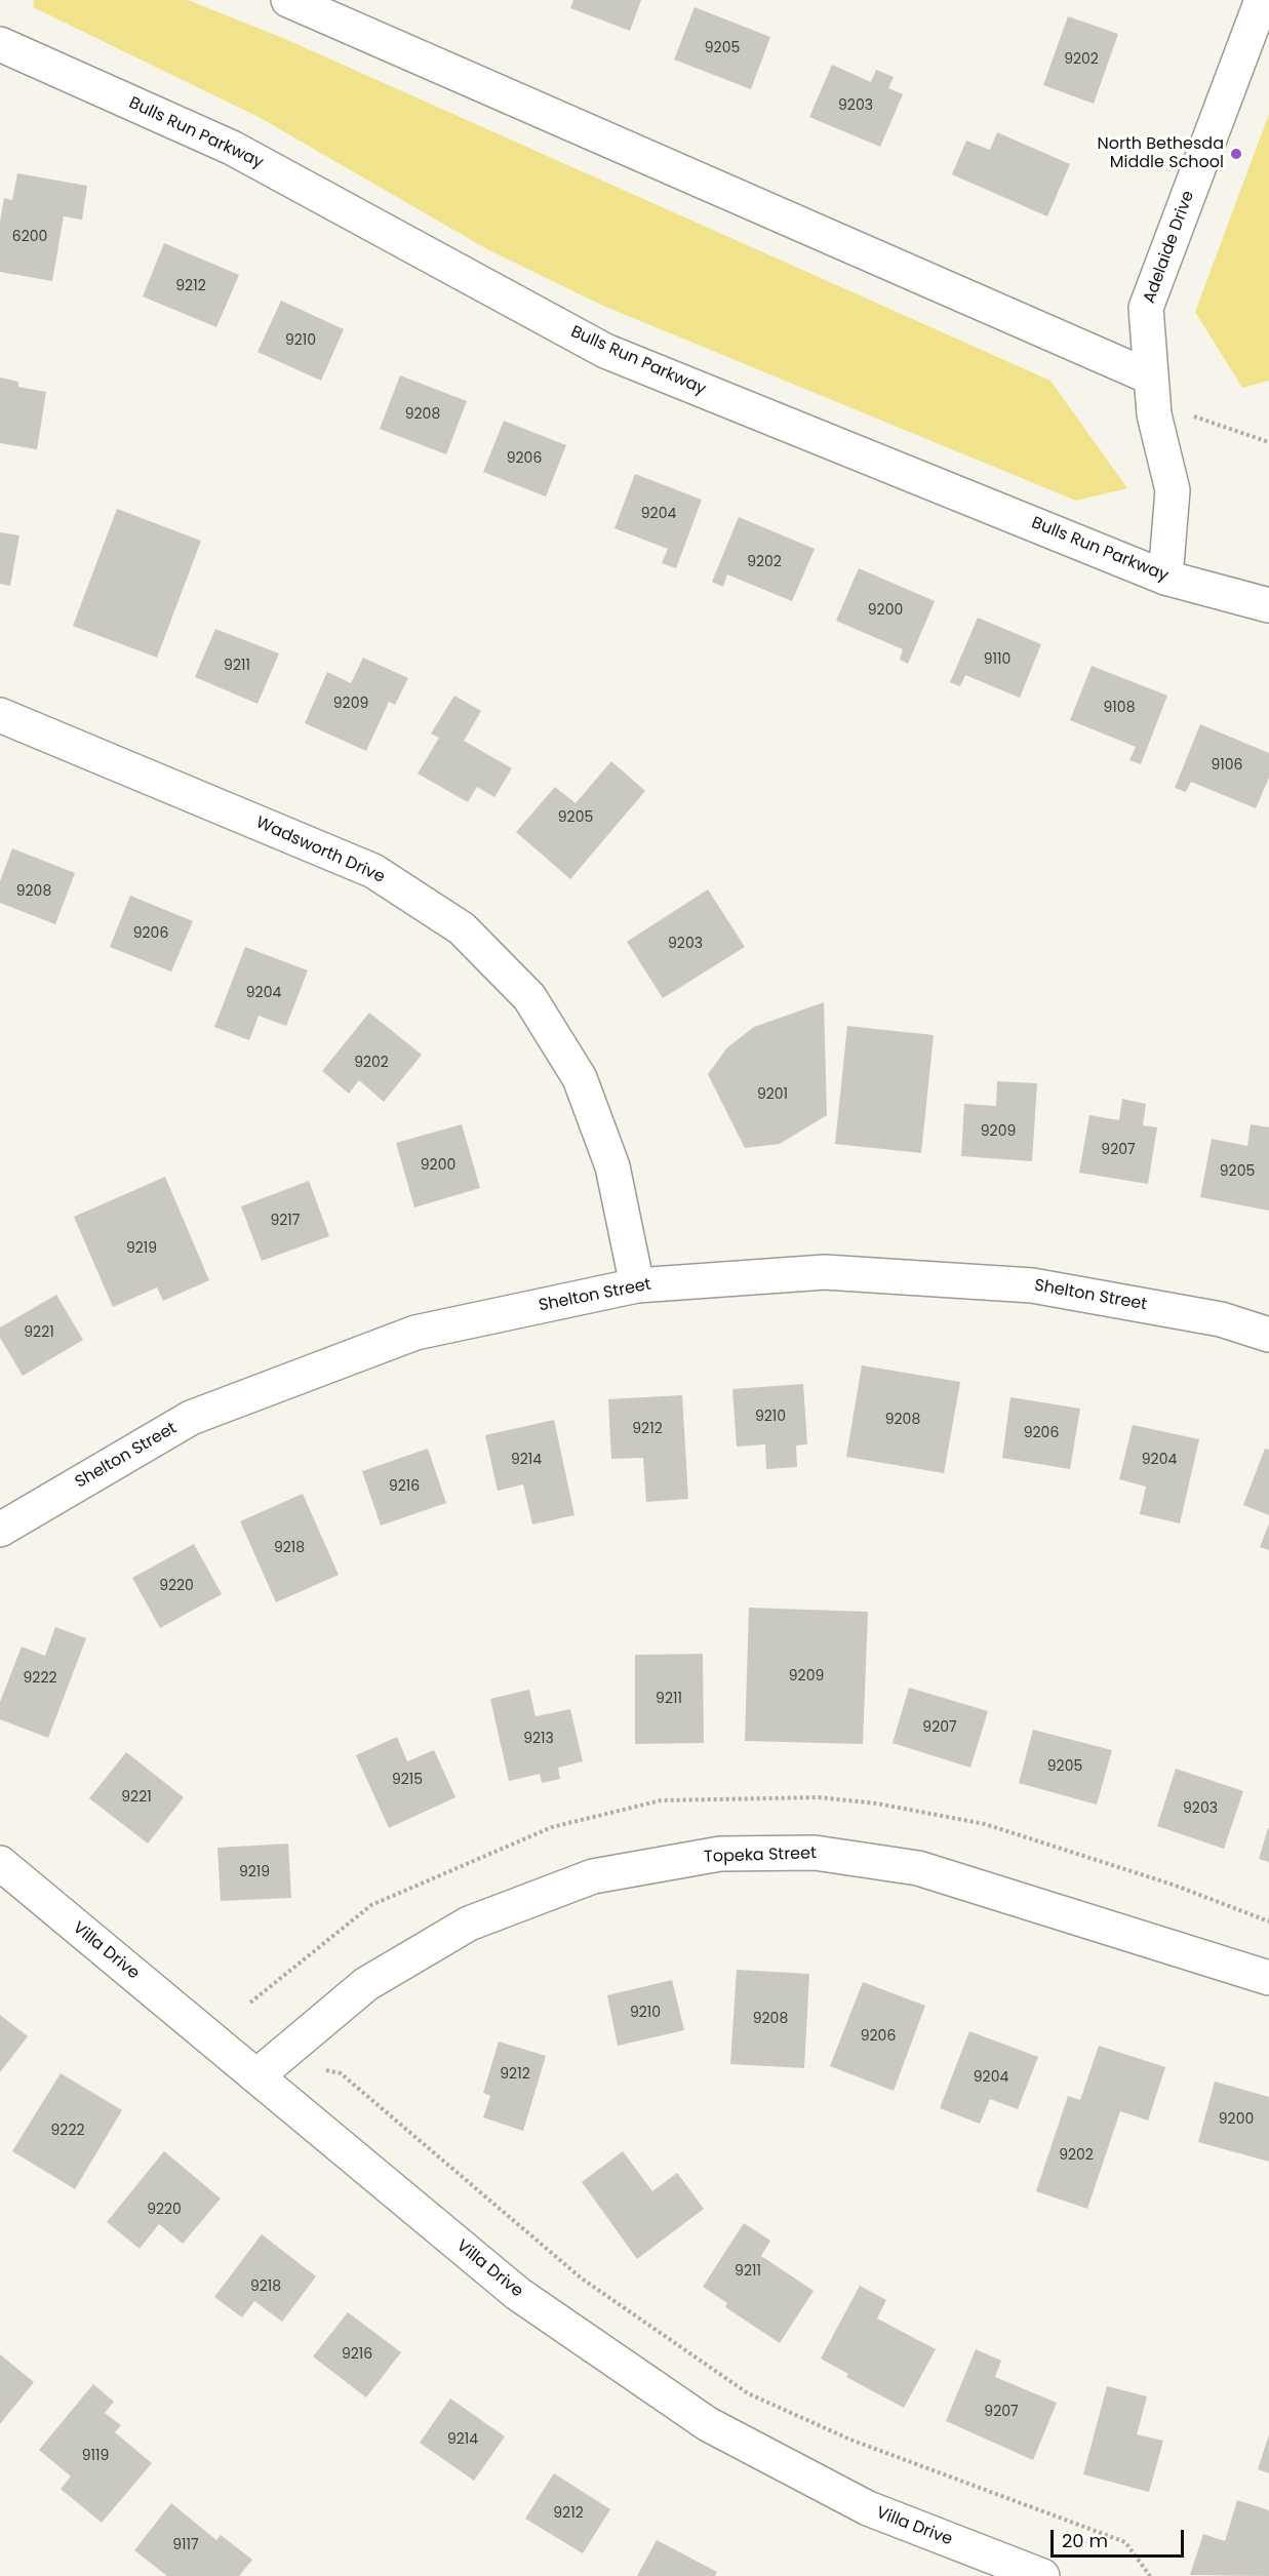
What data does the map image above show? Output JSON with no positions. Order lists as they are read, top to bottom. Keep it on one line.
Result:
{"streets":{"street":["Bulls Run Parkway","Adelaide Drive","Wadsworth Drive","Shelton Street","Topeka Street","Villa Drive"]},"crossings":[["Bulls Run Parkway","Adelaide Drive"],["Wadsworth Drive","Shelton Street"],["Topeka Street","Villa Drive"]],"places":["North Bethesda Middle School"],"house_numbers":["9205","9202","9203","6200","9212","9210","9208","9206","9204","9202","9200","9110","9211","9209","9108","9106","9205","9208","9206","9203","9204","9202","9201","9209","9207","9200","9205","9217","9219","9221","9210","9208","9212","9206","9214","9204","9216","9218","9220","9209","9222","9211","9207","9213","9205","9215","9221","9203","9219","9210","9208","9206","9212","9204","9200","9222","9202","9220","9211","9218","9216","9207","9214","9119","9212","9117"],"scale_bar":"20 m"}
